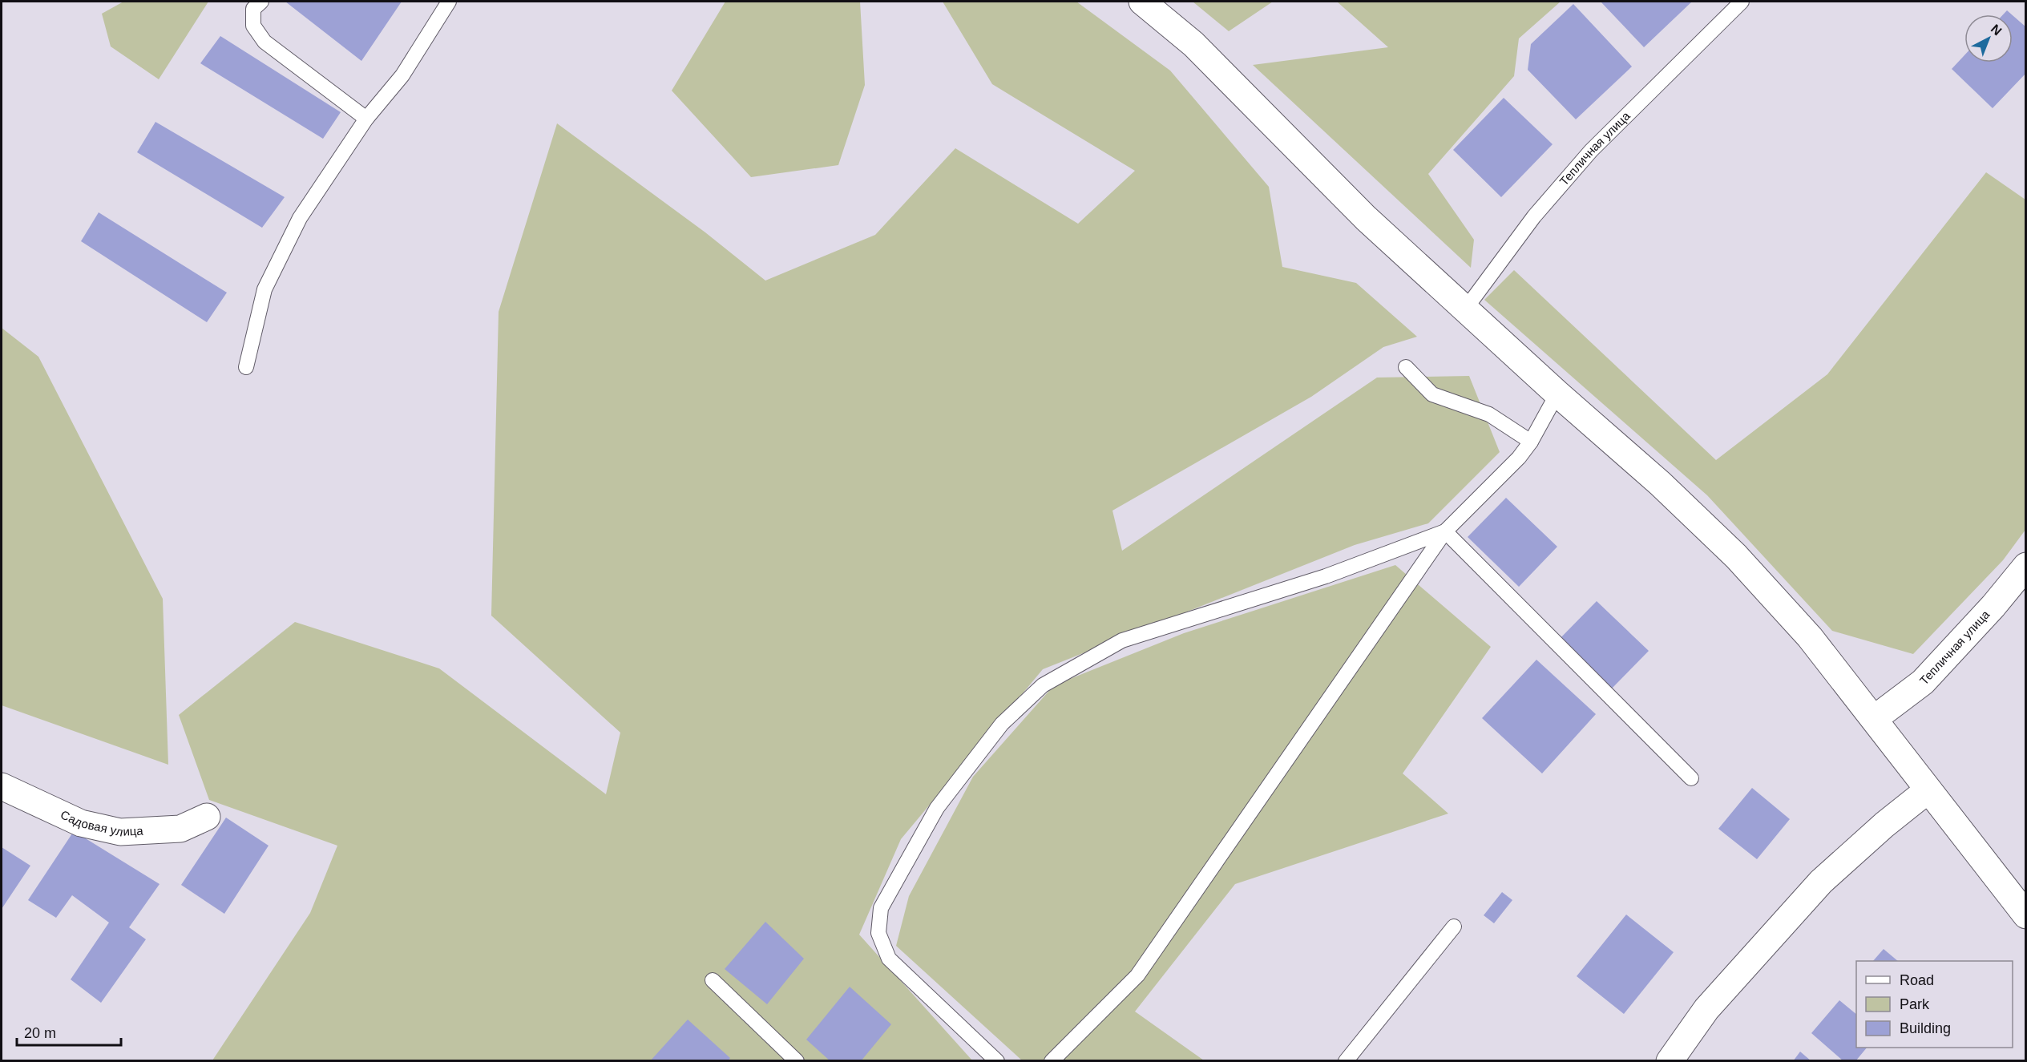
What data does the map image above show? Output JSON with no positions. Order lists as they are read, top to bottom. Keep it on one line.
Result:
{"streets":{"street":["Тепличная улица","Садовая улица"]},"legend":["Road","Park","Building"],"scale_bar":"20 m","north":"top right"}
